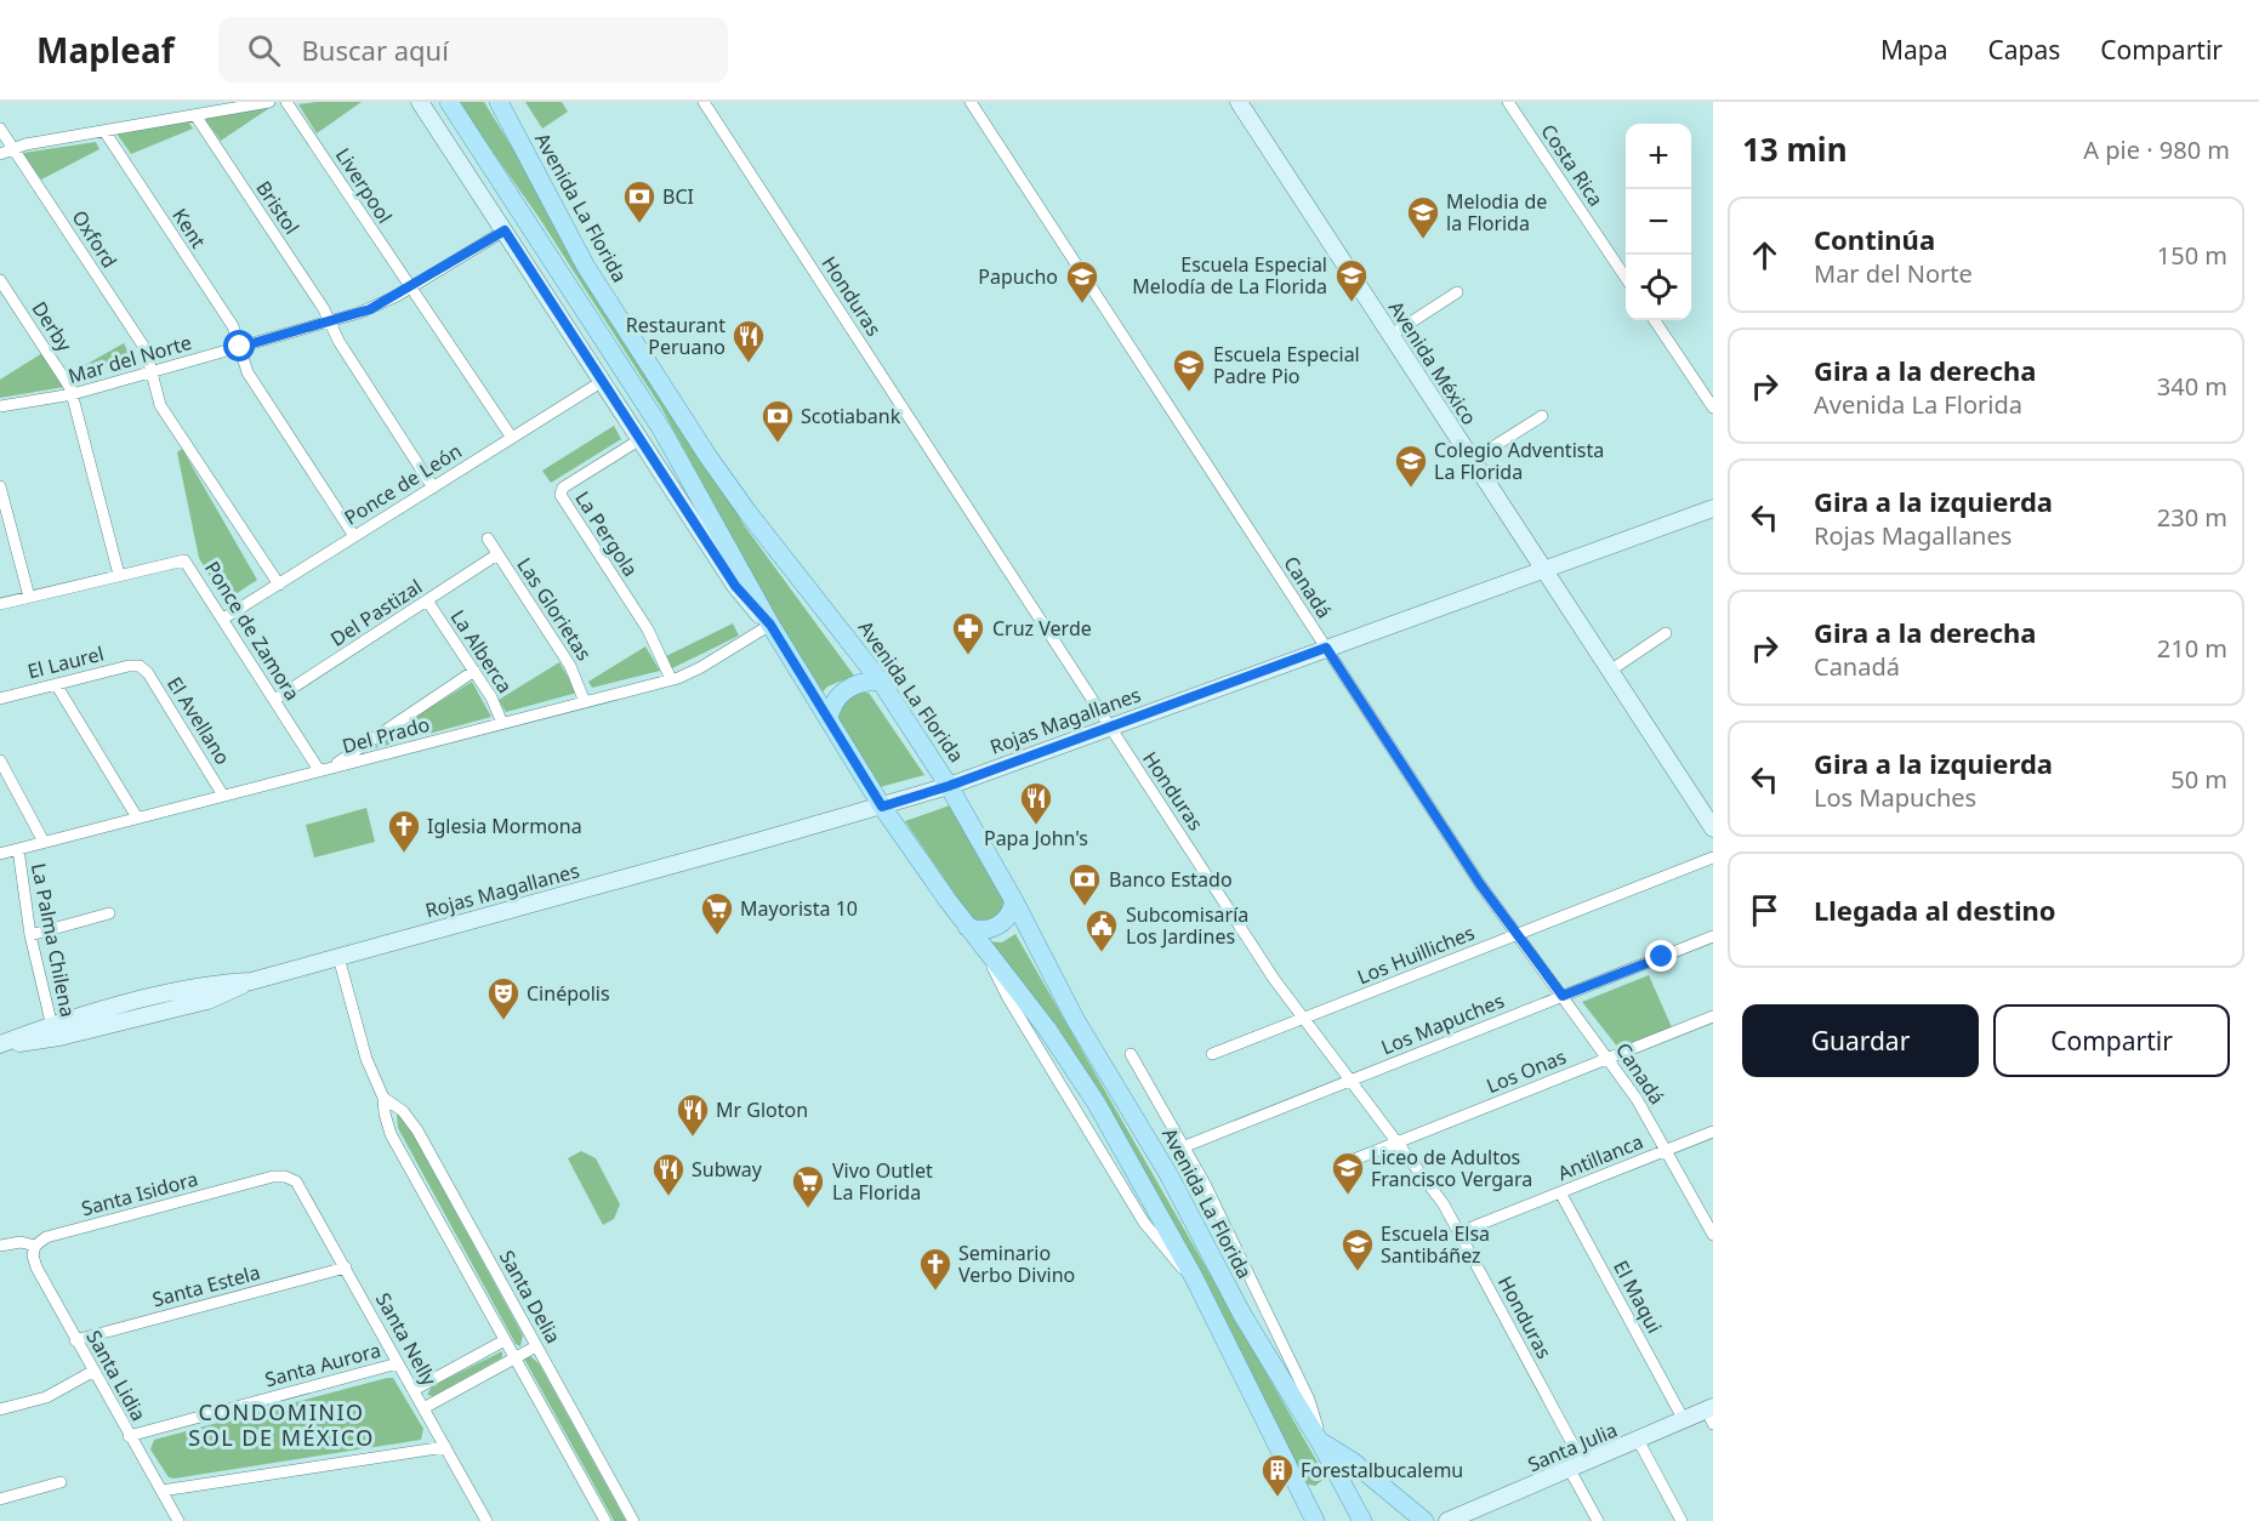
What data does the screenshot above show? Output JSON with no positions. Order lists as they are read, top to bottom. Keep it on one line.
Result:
{"streets":{"main road":["Avenida La Florida"],"street":["Costa Rica","Liverpool","Bristol","Kent","Oxford","Honduras","Derby","Mar del Norte","Avenida México","Ponce de León","La Pergola","Canadá","Las Glorietas","Del Pastizal","Ponce de Zamora","La Alberca","El Laurel","El Avellano","Rojas Magallanes","Del Prado","La Palma Chilena","Los Huilliches","Los Mapuches","Los Onas","Antillanca","Santa Isidora","Santa Estela","Santa Delia","El Maqui","Santa Nelly","Santa Aurora","Santa Lidia","Santa Julia"]},"crossings":[["Liverpool","Mar del Norte"],["Liverpool","Ponce de León"],["Bristol","Mar del Norte"],["Bristol","Ponce de León"],["Avenida La Florida","Rojas Magallanes"],["Avenida La Florida","Los Mapuches"],["Kent","Mar del Norte"],["Kent","Ponce de León"],["Oxford","Mar del Norte"],["Oxford","Ponce de León"],["Honduras","Rojas Magallanes"],["Honduras","Los Huilliches"],["Honduras","Los Mapuches"],["Honduras","Los Onas"],["Honduras","Antillanca"],["Honduras","Santa Julia"],["Derby","Mar del Norte"],["Derby","Ponce de Zamora"],["Avenida México","Rojas Magallanes"],["Ponce de León","Ponce de Zamora"],["La Pergola","Del Prado"],["Canadá","Rojas Magallanes"],["Canadá","Los Huilliches"],["Canadá","Los Mapuches"],["Canadá","Los Onas"],["Canadá","Antillanca"],["Las Glorietas","Del Pastizal"],["Las Glorietas","Del Prado"],["Del Pastizal","Ponce de Zamora"],["Del Pastizal","La Alberca"],["Ponce de Zamora","Del Prado"],["La Alberca","Del Prado"],["El Laurel","El Avellano"],["El Avellano","Del Prado"],["Rojas Magallanes","La Palma Chilena"],["Rojas Magallanes","Santa Delia"],["Del Prado","La Palma Chilena"],["Antillanca","El Maqui"],["Santa Isidora","Santa Nelly"],["Santa Isidora","Santa Lidia"],["Santa Estela","Santa Nelly"],["Santa Estela","Santa Lidia"],["El Maqui","Santa Julia"],["Santa Nelly","Santa Aurora"],["Santa Aurora","Santa Lidia"]],"districts":["CONDOMINIO SOL DE MÉXICO"],"places":{"bank":["BCI","Scotiabank","Banco Estado"],"school or university":["Melodia de la Florida","Escuela Especial Melodía de La Florida","Papucho","Escuela Especial Padre Pio","Colegio Adventista La Florida","Liceo de Adultos Francisco Vergara","Escuela Elsa Santibáñez"],"restaurant":["Restaurant Peruano","Papa John's","Mr Gloton","Subway"],"pharmacy":["Cruz Verde"],"church":["Iglesia Mormona","Seminario Verbo Divino"],"supermarket":["Mayorista 10","Vivo Outlet La Florida"],"public building":["Subcomisaría Los Jardines"],"theatre":["Cinépolis"],"building":["Forestalbucalemu"]},"page":{"header":"Mapleaf","search":"Buscar aquí","nav":["Mapa","Capas","Compartir"],"heading":["13 min","A pie · 980 m"],"map_buttons":["+","−"],"list":[["Continúa","Mar del Norte","150 m"],["Gira a la derecha","Avenida La Florida","340 m"],["Gira a la izquierda","Rojas Magallanes","230 m"],["Gira a la derecha","Canadá","210 m"],["Gira a la izquierda","Los Mapuches","50 m"],"Llegada al destino"],"buttons":["Guardar","Compartir"]}}
